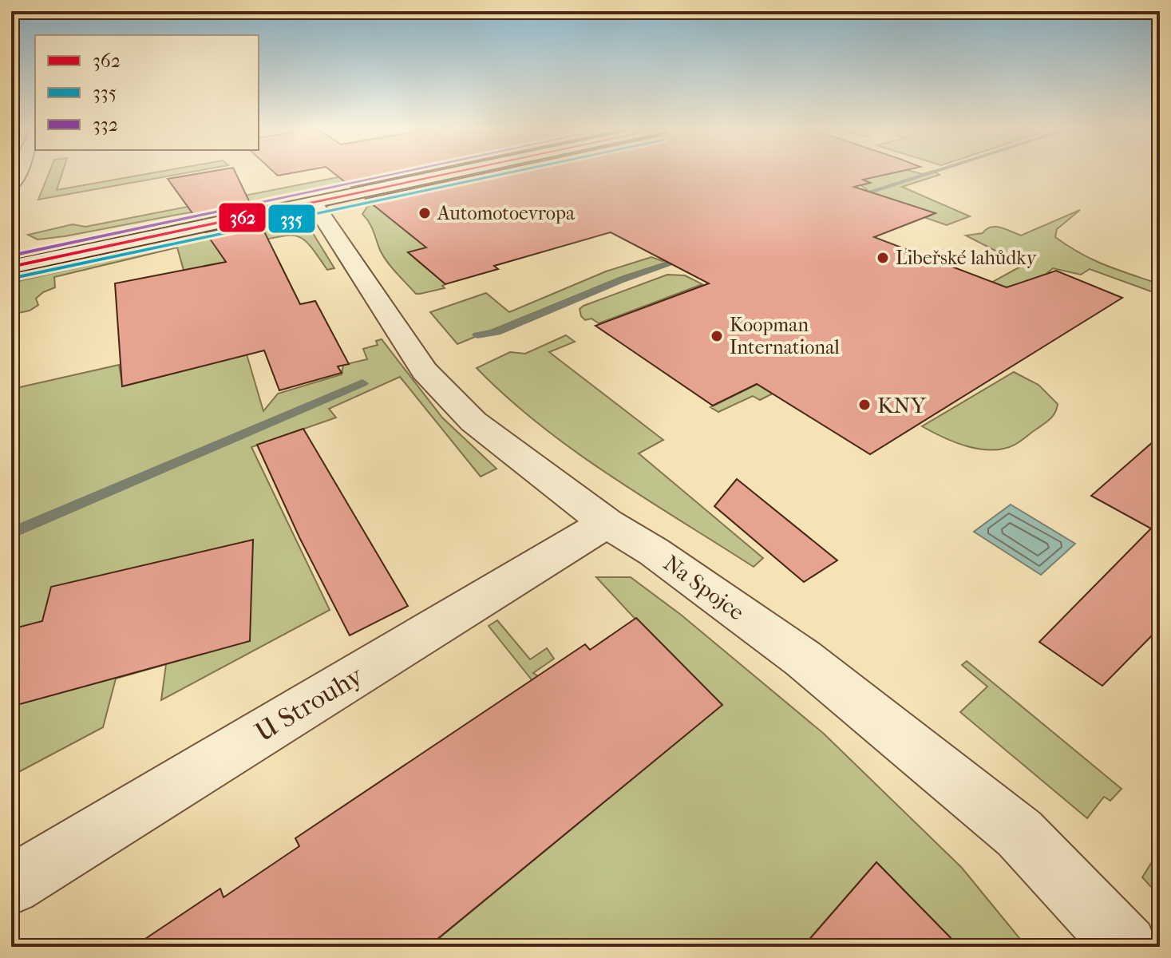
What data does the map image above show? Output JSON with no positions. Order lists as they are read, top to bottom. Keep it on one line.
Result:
{"streets":{"street":["Na Spojce","U Strouhy"]},"crossings":[["Na Spojce","U Strouhy"]],"places":["Automotoevropa","Libeřské lahůdky","Koopman International","KNY"],"lines":["transit line 362","transit line 335","transit line 332"],"legend":["362","335","332"]}
